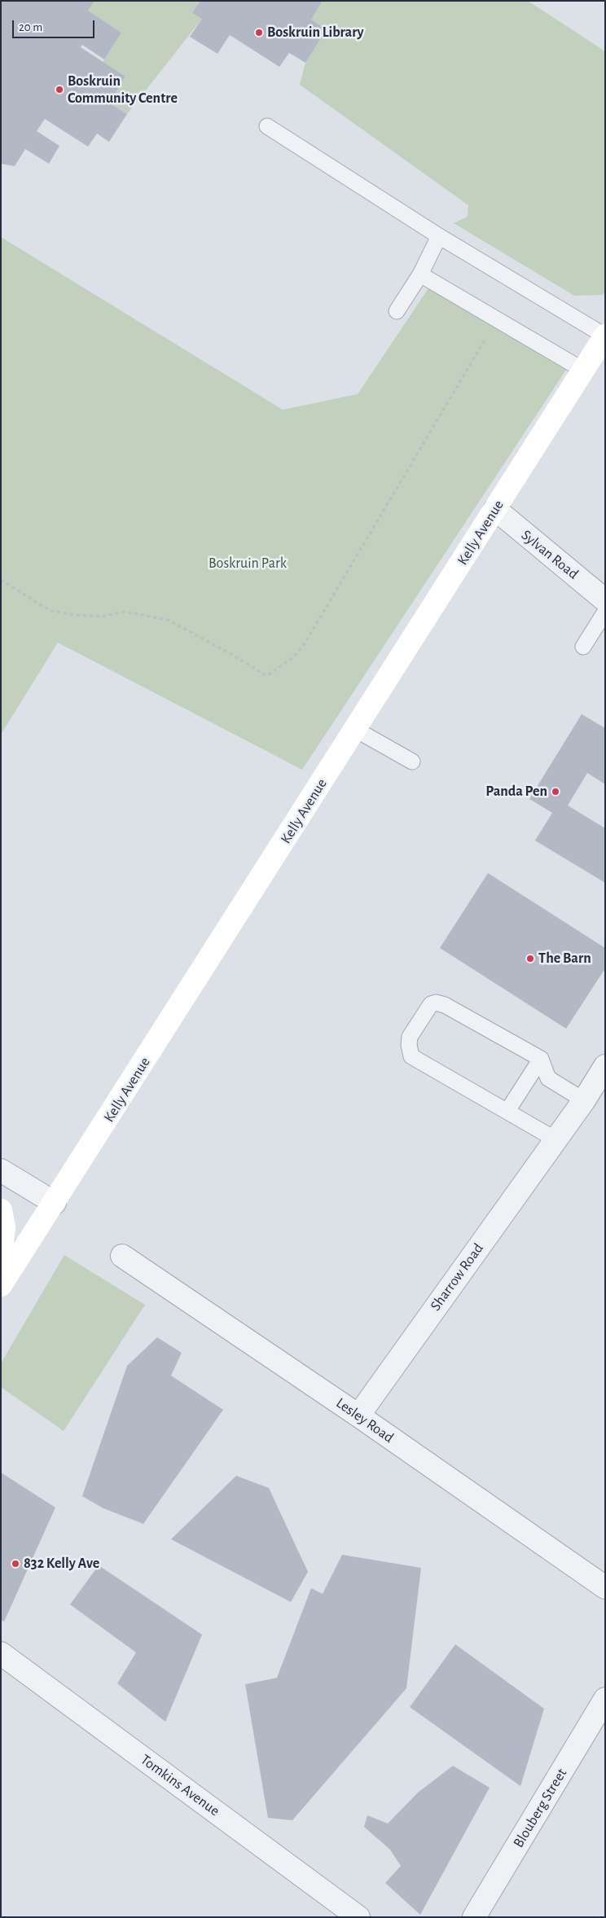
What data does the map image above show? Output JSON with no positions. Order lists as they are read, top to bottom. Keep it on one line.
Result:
{"streets":{"street":["Kelly Avenue","Sylvan Road","Sharrow Road","Lesley Road","Tomkins Avenue","Blouberg Street"]},"crossings":[["Kelly Avenue","Sylvan Road"],["Sharrow Road","Lesley Road"]],"parks":["Boskruin Park"],"places":["Boskruin Library","Boskruin Community Centre","Panda Pen","The Barn","832 Kelly Ave"],"scale_bar":"20 m"}
